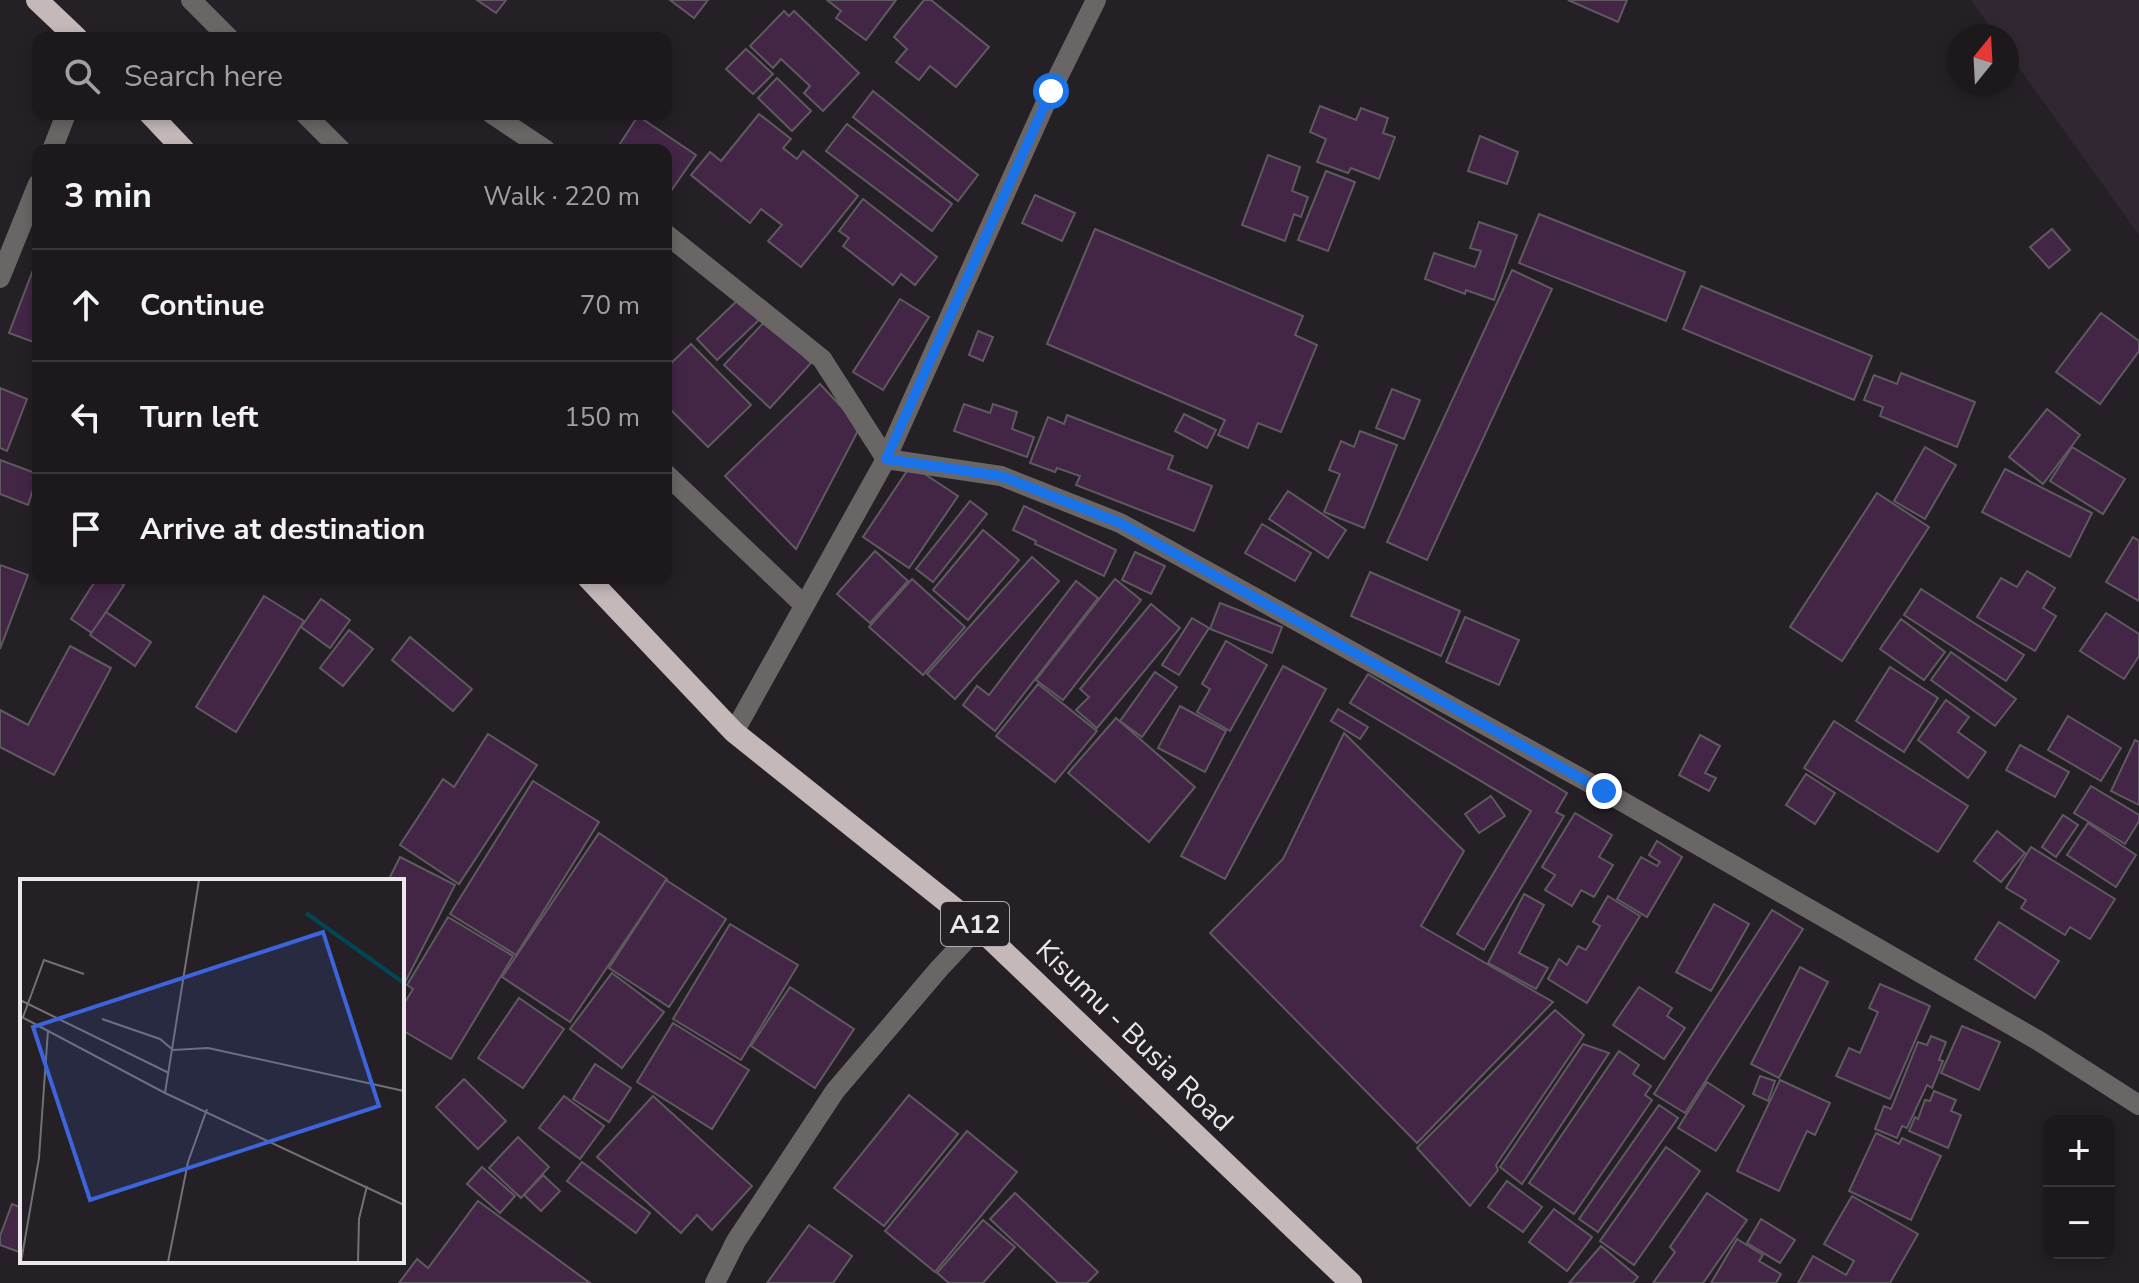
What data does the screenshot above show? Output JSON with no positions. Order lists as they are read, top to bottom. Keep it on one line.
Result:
{"streets":{"highway":["A12","Kisumu - Busia Road"]},"north":"top","page":{"search":"Search here","heading":["3 min","Walk · 220 m"],"list":[["Continue","70 m"],["Turn left","150 m"],"Arrive at destination"],"map_buttons":["+","−"]}}
